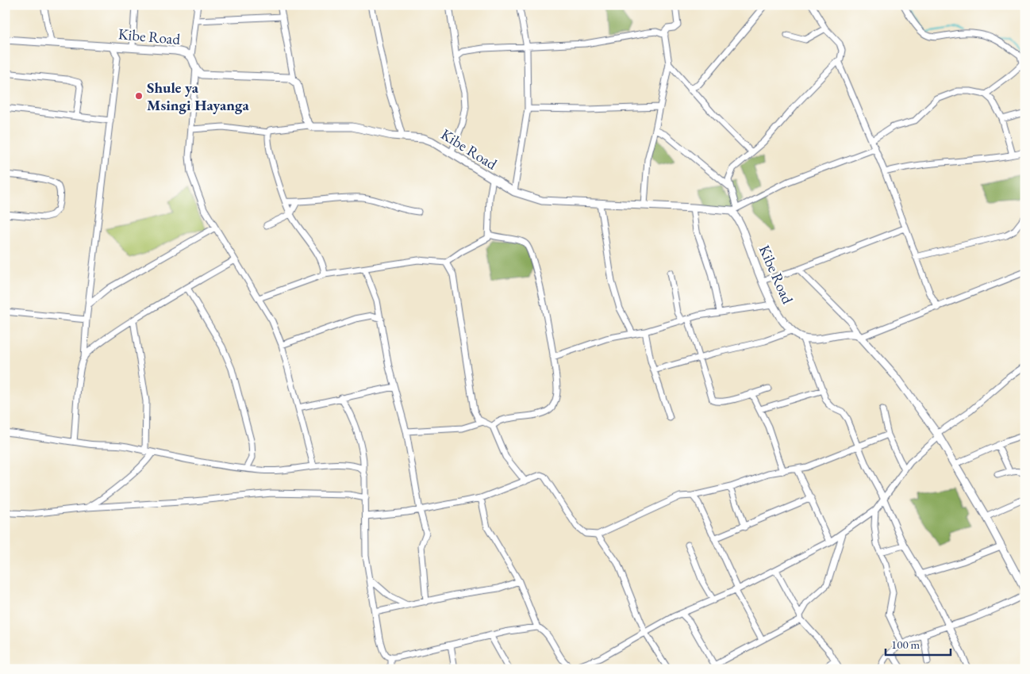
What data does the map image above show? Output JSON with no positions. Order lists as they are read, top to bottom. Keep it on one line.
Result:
{"streets":{"street":["Kibe Road"]},"places":["Shule ya Msingi Hayanga"],"scale_bar":"100 m"}
